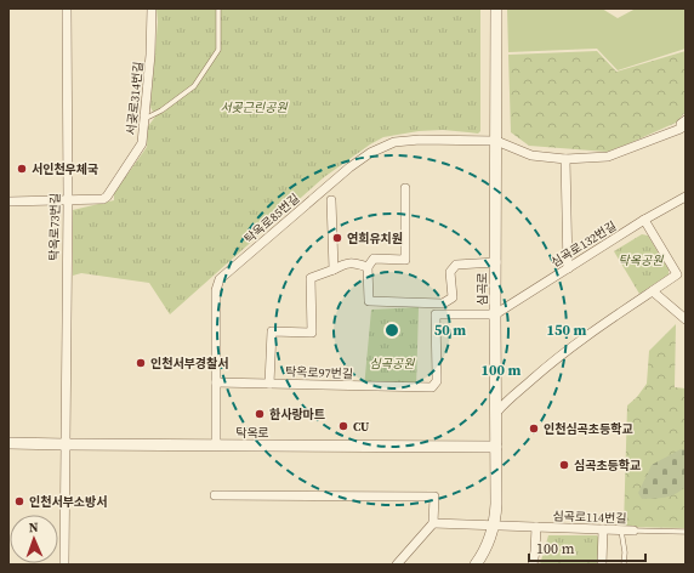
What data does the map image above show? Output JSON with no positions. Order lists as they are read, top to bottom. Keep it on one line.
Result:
{"streets":{"street":["서곶로314번길","탁옥로85번길","탁옥로73번길","심곡로132번길","심곡로","탁옥로97번길","탁옥로","심곡로114번길"]},"crossings":[["서곶로314번길","탁옥로73번길"],["탁옥로85번길","심곡로"],["탁옥로85번길","탁옥로97번길"],["탁옥로85번길","탁옥로"],["탁옥로73번길","탁옥로"],["심곡로132번길","심곡로"],["심곡로132번길","탁옥로97번길"],["심곡로","탁옥로97번길"],["심곡로","탁옥로"],["심곡로","심곡로114번길"]],"parks":["서곶근린공원","탁옥공원","심곡공원"],"places":["서인천우체국","연희유치원","인천서부경찰서","한사랑마트","CU","인천심곡초등학교","심곡초등학교","인천서부소방서"],"scale_bar":"100 m","north":"top","rings":["50 m","150 m","100 m"]}
